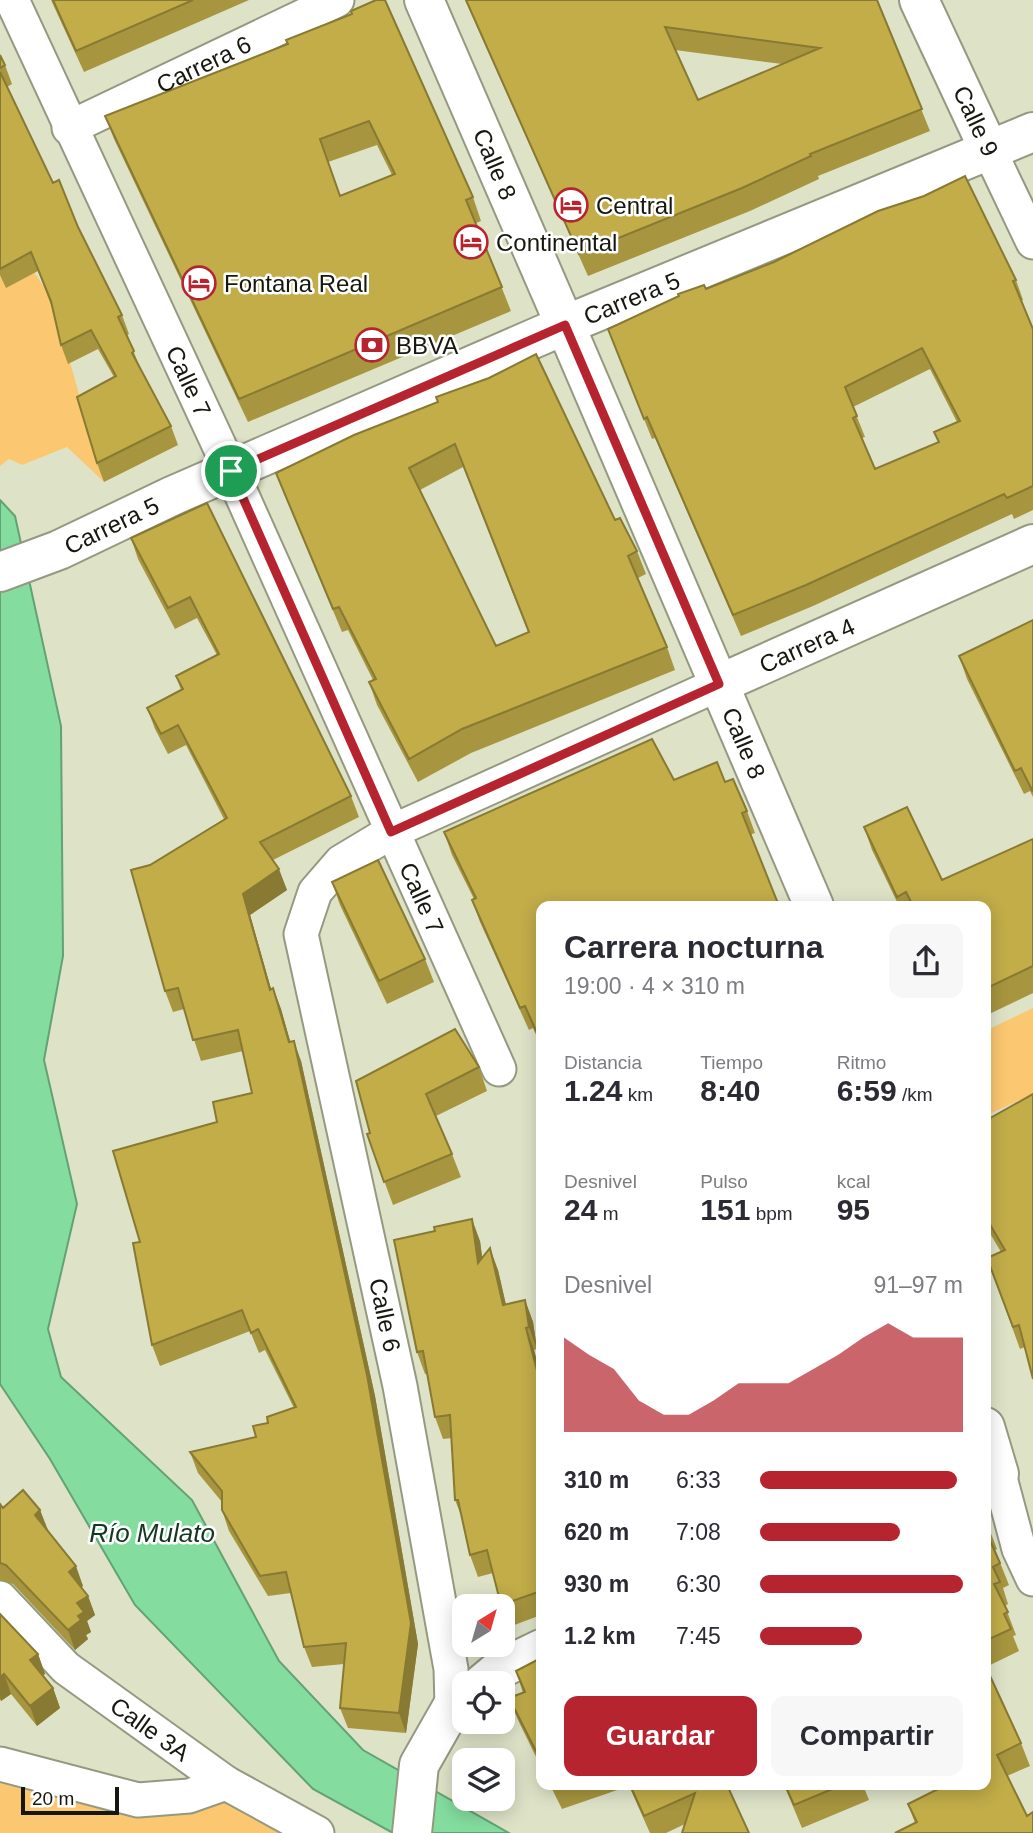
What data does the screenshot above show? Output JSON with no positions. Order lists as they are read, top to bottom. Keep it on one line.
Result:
{"streets":{"main road":["Calle 9","Calle 8","Carrera 5","Carrera 4","Calle 6"],"street":["Carrera 6","Calle 7","Calle 3A"]},"crossings":[["Carrera 6","Calle 7"],["Calle 9","Carrera 5"],["Calle 8","Carrera 5"],["Calle 8","Carrera 4"],["Carrera 5","Calle 7"],["Calle 7","Carrera 4"],["Calle 7","Calle 6"],["Carrera 4","Calle 6"]],"water":["Río Mulato"],"places":{"hotel":["Central","Continental","Fontana Real"],"bank":["BBVA"]},"scale_bar":"20 m","north":"top right","page":{"heading":["Carrera nocturna","19:00 · 4 × 310 m"],"stats":[["Distancia","1.24 km"],["Tiempo","8:40"],["Ritmo","6:59 /km"],["Desnivel","24 m"],["Pulso","151 bpm"],["kcal","95"]],"chart":["Desnivel","91–97 m"],"list":[{"name":"310 m","note":"6:33"},{"name":"620 m","note":"7:08"},{"name":"930 m","note":"6:30"},{"name":"1.2 km","note":"7:45"}],"buttons":["Guardar","Compartir"],"scale":"20 m"}}
